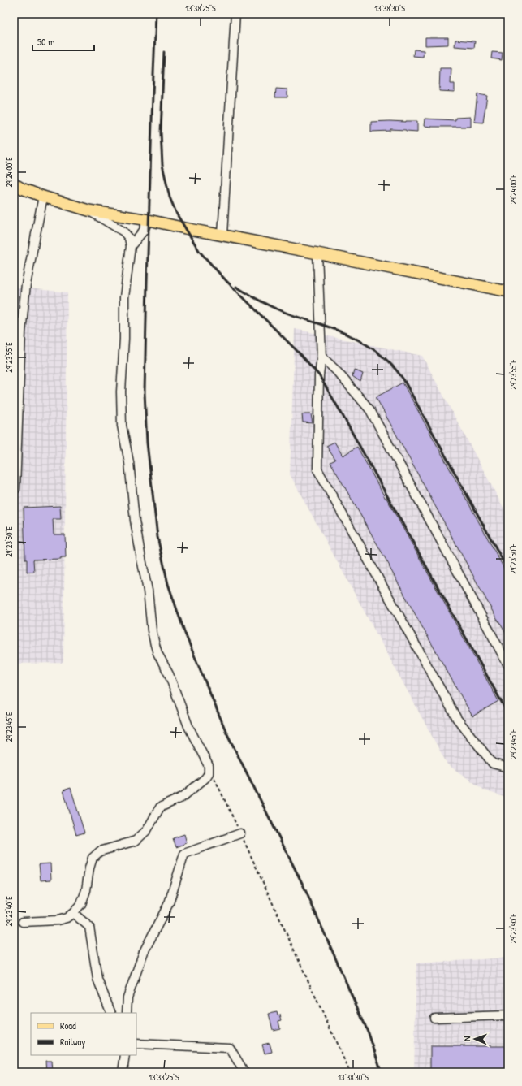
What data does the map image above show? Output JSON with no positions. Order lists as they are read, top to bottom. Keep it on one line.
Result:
{"legend":["Road","Railway"],"scale_bar":"50 m","north":"left","coordinates":["13°38'25\"S","13°38'30\"S","29°24'00\"E","29°23'55\"E","29°23'50\"E","29°23'45\"E","29°23'40\"E"]}
